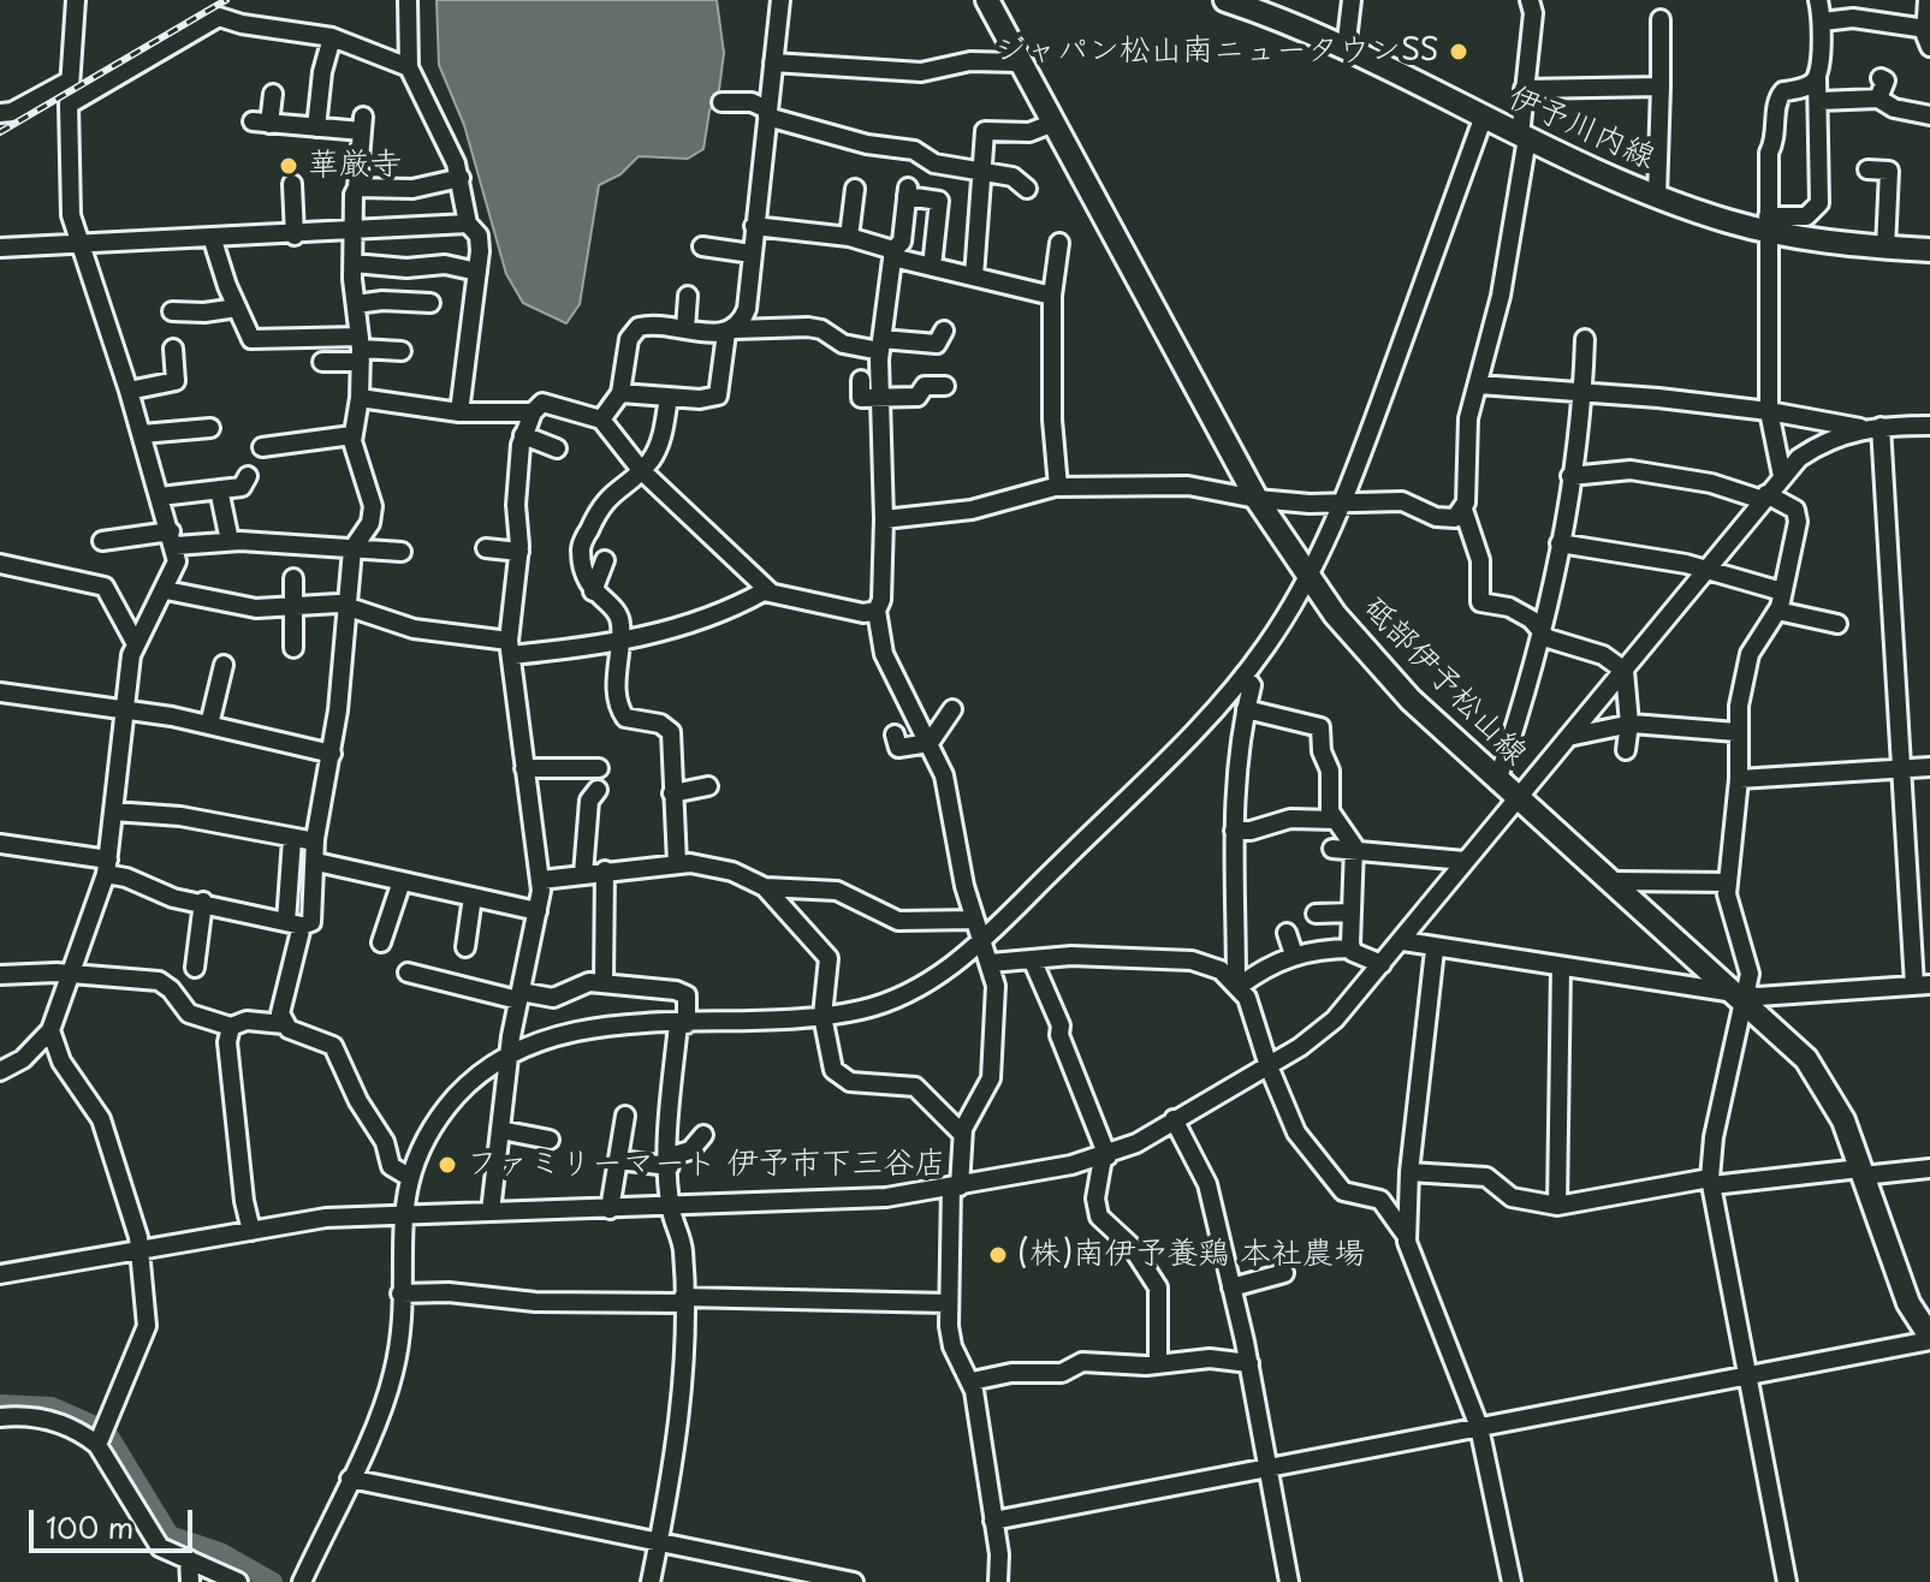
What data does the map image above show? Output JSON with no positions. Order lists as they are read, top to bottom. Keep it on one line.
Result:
{"streets":{"main road":["伊予川内線","砥部伊予松山線"]},"places":["ジャパン松山南ニュータウンSS","華厳寺","ファミリーマート 伊予市下三谷店","(株)南伊予養鶏 本社農場"],"scale_bar":"100 m"}
